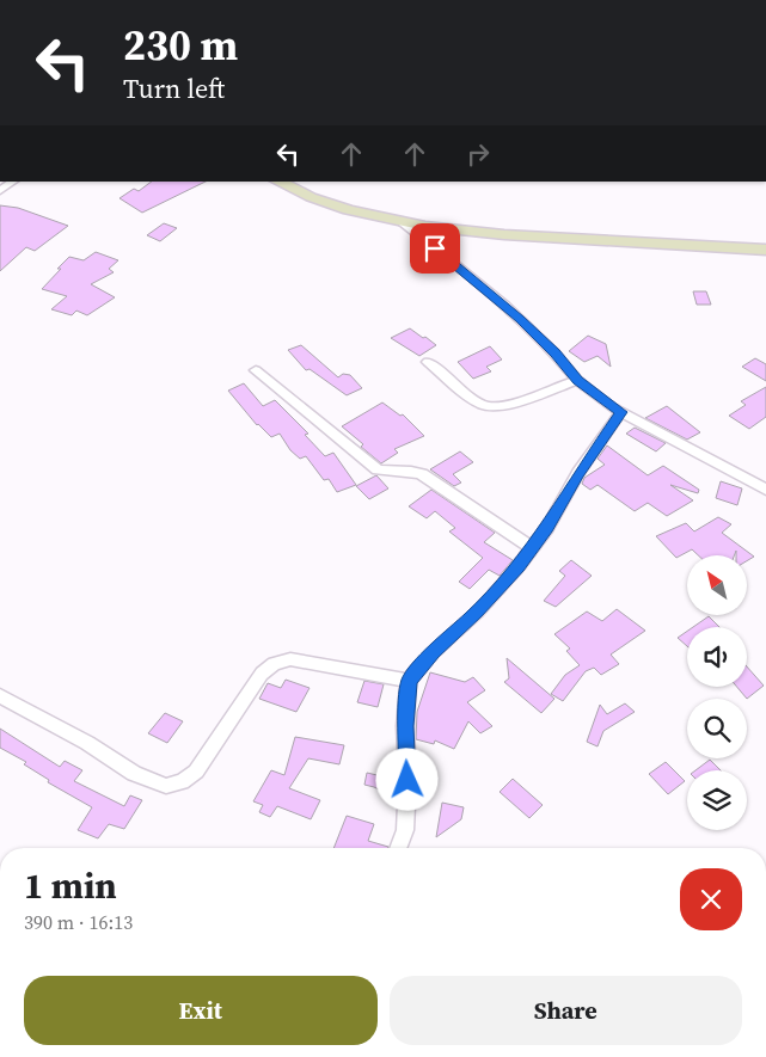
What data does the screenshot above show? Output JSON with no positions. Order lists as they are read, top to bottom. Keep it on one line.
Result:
{"north":"top left","page":{"turn":["230 m","Turn left"],"heading":["1 min","390 m · 16:13"],"buttons":["Exit","Share"]}}
